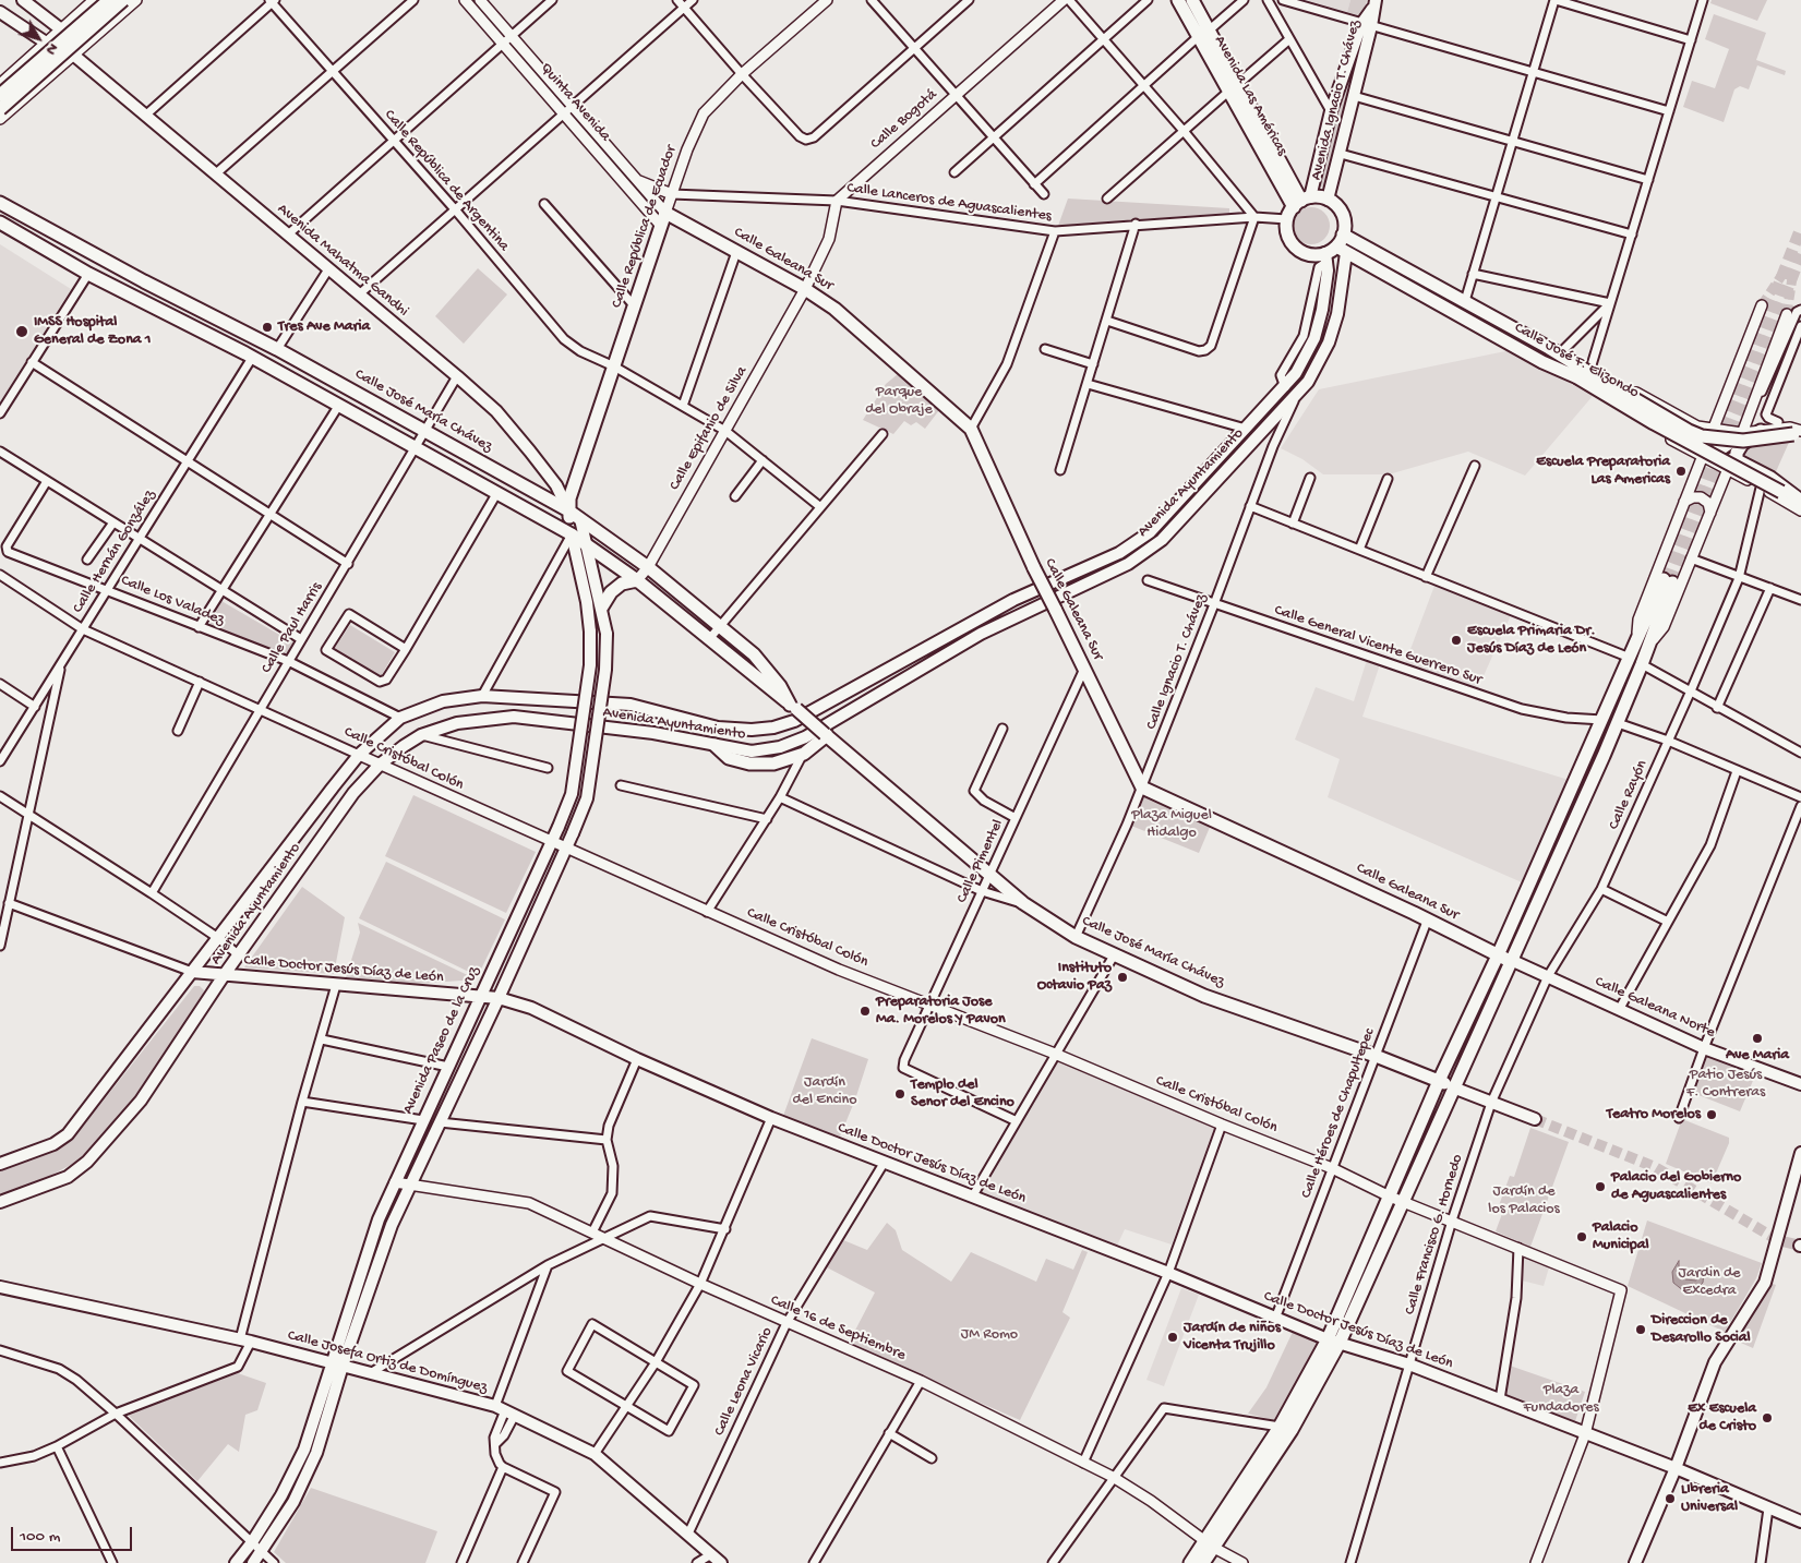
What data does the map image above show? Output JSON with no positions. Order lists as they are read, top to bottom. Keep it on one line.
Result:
{"streets":{"main road":["Avenida Las Américas","Avenida Ignacio T. Chávez","Calle República de Ecuador","Calle Galeana Sur","Avenida Mahatma Gandhi","Calle José F. Elizondo","Calle José María Chávez","Avenida Ayuntamiento","Calle Doctor Jesús Díaz de León","Calle Galeana Norte","Avenida Paseo de la Cruz","Calle Josefa Ortiz de Domínguez"],"street":["Quinta Avenida","Calle Bogotá","Calle República de Argentina","Calle Lanceros de Aguascalientes","Calle Epifanio de Silva","Calle Hernán González","Calle Los Valadez","Calle Paul Harris","Calle General Vicente Guerrero Sur","Calle Ignacio T. Chávez","Calle Cristóbal Colón","Calle Rayón","Calle Pimentel","Calle Héroes de Chapultepec","Calle Francisco G. Hornedo","Calle 16 de Septiembre","Calle Leona Vicario"]},"crossings":[["Avenida Las Américas","Avenida Ignacio T. Chávez"],["Avenida Las Américas","Calle Lanceros de Aguascalientes"],["Avenida Las Américas","Calle José F. Elizondo"],["Avenida Las Américas","Avenida Ayuntamiento"],["Avenida Ignacio T. Chávez","Calle Lanceros de Aguascalientes"],["Avenida Ignacio T. Chávez","Calle José F. Elizondo"],["Avenida Ignacio T. Chávez","Avenida Ayuntamiento"],["Quinta Avenida","Calle República de Ecuador"],["Quinta Avenida","Calle Galeana Sur"],["Calle Bogotá","Calle Lanceros de Aguascalientes"],["Calle República de Argentina","Calle República de Ecuador"],["Calle República de Argentina","Calle Epifanio de Silva"],["Calle Lanceros de Aguascalientes","Calle República de Ecuador"],["Calle Lanceros de Aguascalientes","Calle José F. Elizondo"],["Calle Lanceros de Aguascalientes","Avenida Ayuntamiento"],["Calle República de Ecuador","Calle Galeana Sur"],["Calle República de Ecuador","Avenida Mahatma Gandhi"],["Calle República de Ecuador","Calle José María Chávez"],["Calle República de Ecuador","Avenida Paseo de la Cruz"],["Calle Galeana Sur","Calle Epifanio de Silva"],["Calle Galeana Sur","Calle Ignacio T. Chávez"],["Calle Galeana Sur","Calle Pimentel"],["Calle Galeana Sur","Calle Galeana Norte"],["Calle Galeana Sur","Calle Héroes de Chapultepec"],["Avenida Mahatma Gandhi","Calle José María Chávez"],["Avenida Mahatma Gandhi","Calle Paul Harris"],["Avenida Mahatma Gandhi","Avenida Paseo de la Cruz"],["Calle José F. Elizondo","Avenida Ayuntamiento"],["Calle José María Chávez","Calle Epifanio de Silva"],["Calle José María Chávez","Calle Hernán González"],["Calle José María Chávez","Calle Paul Harris"],["Calle José María Chávez","Calle Ignacio T. Chávez"],["Calle José María Chávez","Calle Pimentel"],["Calle José María Chávez","Avenida Paseo de la Cruz"],["Calle José María Chávez","Calle Héroes de Chapultepec"],["Avenida Ayuntamiento","Calle Los Valadez"],["Avenida Ayuntamiento","Calle Ignacio T. Chávez"],["Avenida Ayuntamiento","Calle Cristóbal Colón"],["Avenida Ayuntamiento","Calle Doctor Jesús Díaz de León"],["Calle Hernán González","Calle Los Valadez"],["Calle Hernán González","Calle Cristóbal Colón"],["Calle Los Valadez","Calle Paul Harris"],["Calle Paul Harris","Calle Cristóbal Colón"],["Calle General Vicente Guerrero Sur","Calle Ignacio T. Chávez"],["Calle Cristóbal Colón","Calle Pimentel"],["Calle Cristóbal Colón","Calle Doctor Jesús Díaz de León"],["Calle Cristóbal Colón","Avenida Paseo de la Cruz"],["Calle Cristóbal Colón","Calle Héroes de Chapultepec"],["Calle Cristóbal Colón","Calle Francisco G. Hornedo"],["Calle Rayón","Calle Galeana Norte"],["Calle Rayón","Calle Francisco G. Hornedo"],["Calle Doctor Jesús Díaz de León","Avenida Paseo de la Cruz"],["Calle Doctor Jesús Díaz de León","Calle Héroes de Chapultepec"],["Calle Doctor Jesús Díaz de León","Calle Francisco G. Hornedo"],["Calle Doctor Jesús Díaz de León","Calle Leona Vicario"],["Avenida Paseo de la Cruz","Calle 16 de Septiembre"],["Avenida Paseo de la Cruz","Calle Josefa Ortiz de Domínguez"],["Calle 16 de Septiembre","Calle Leona Vicario"],["Calle Josefa Ortiz de Domínguez","Calle Leona Vicario"]],"parks":["Parque del Obraje","Plaza Miguel Hidalgo","Patio Jesús F. Contreras","Jardín del Encino","Jardín de los Palacios","Jardin de Excedra","JM Romo","Plaza Fundadores"],"places":["Tres Ave Maria","IMSS Hospital General de Zona 1","Escuela Preparatoria Las Americas","Escuela Primaria Dr. Jesús Díaz de León","Instituto Octavio Paz","Preparatoria Jose Ma. Morelos Y Pavon","Ave Maria","Templo del Senor del Encino","Teatro Morelos","Palacio del Gobierno de Aguascalientes","Palacio Municipal","Direccion de Desarollo Social","Jardín de niños Vicenta Trujillo","Ex Escuela de Cristo","LIbreria Universal"],"scale_bar":"100 m","north":"bottom right"}
